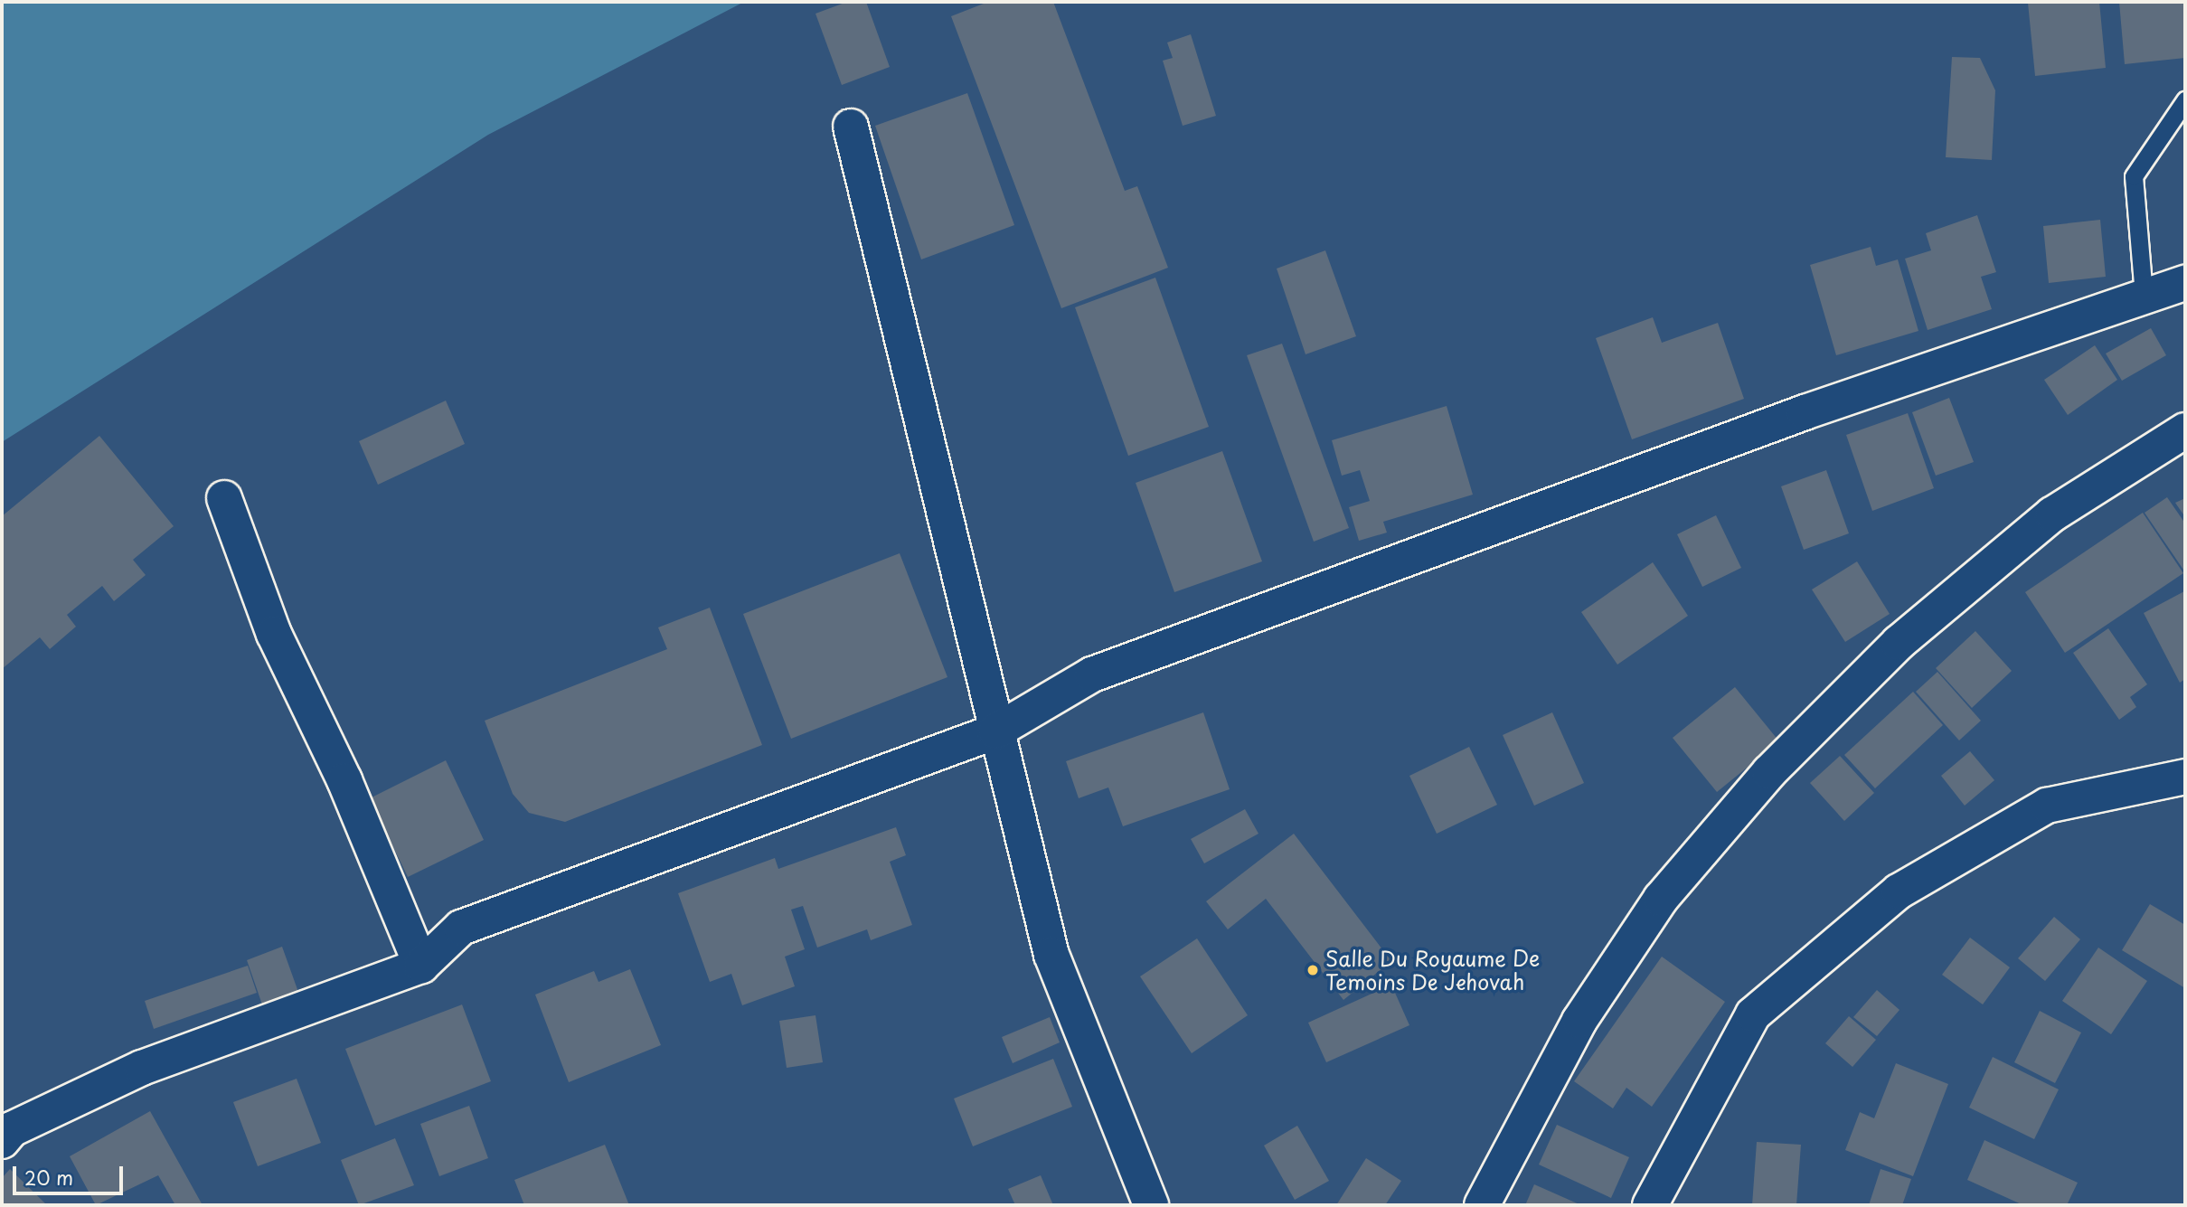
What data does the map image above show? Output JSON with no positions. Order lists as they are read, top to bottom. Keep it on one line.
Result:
{"places":["Salle Du Royaume De Temoins De Jehovah"],"scale_bar":"20 m"}
